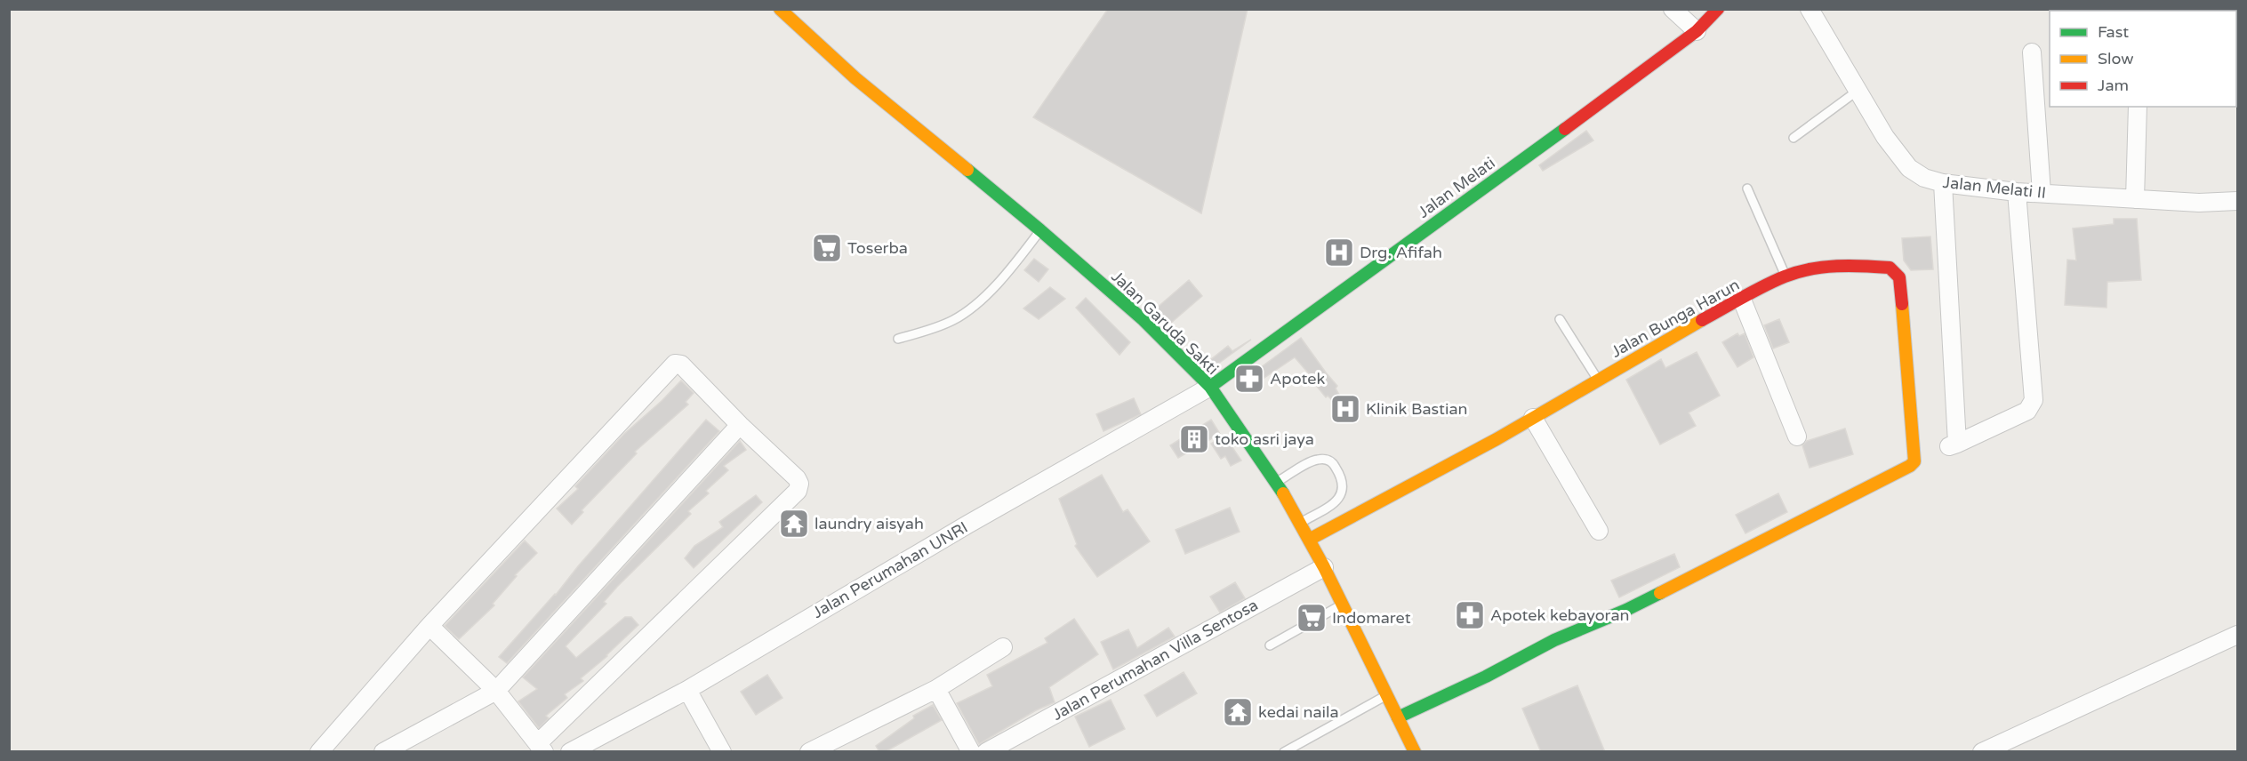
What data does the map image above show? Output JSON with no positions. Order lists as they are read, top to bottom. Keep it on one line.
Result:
{"streets":{"main road":["Jalan Melati","Jalan Bunga Harun","Jalan Garuda Sakti"],"street":["Jalan Melati II","Jalan Perumahan UNRI","Jalan Perumahan Villa Sentosa"]},"crossings":[["Jalan Melati","Jalan Garuda Sakti"],["Jalan Melati","Jalan Perumahan UNRI"],["Jalan Bunga Harun","Jalan Garuda Sakti"],["Jalan Garuda Sakti","Jalan Perumahan UNRI"],["Jalan Garuda Sakti","Jalan Perumahan Villa Sentosa"]],"places":{"supermarket":["Toserba","Indomaret"],"hospital":["Drg. Afifah","Klinik Bastian"],"pharmacy":["Apotek","Apotek kebayoran"],"building":["toko asri jaya"],"temple":["laundry aisyah","kedai naila"]},"legend":["Fast","Slow","Jam"]}
